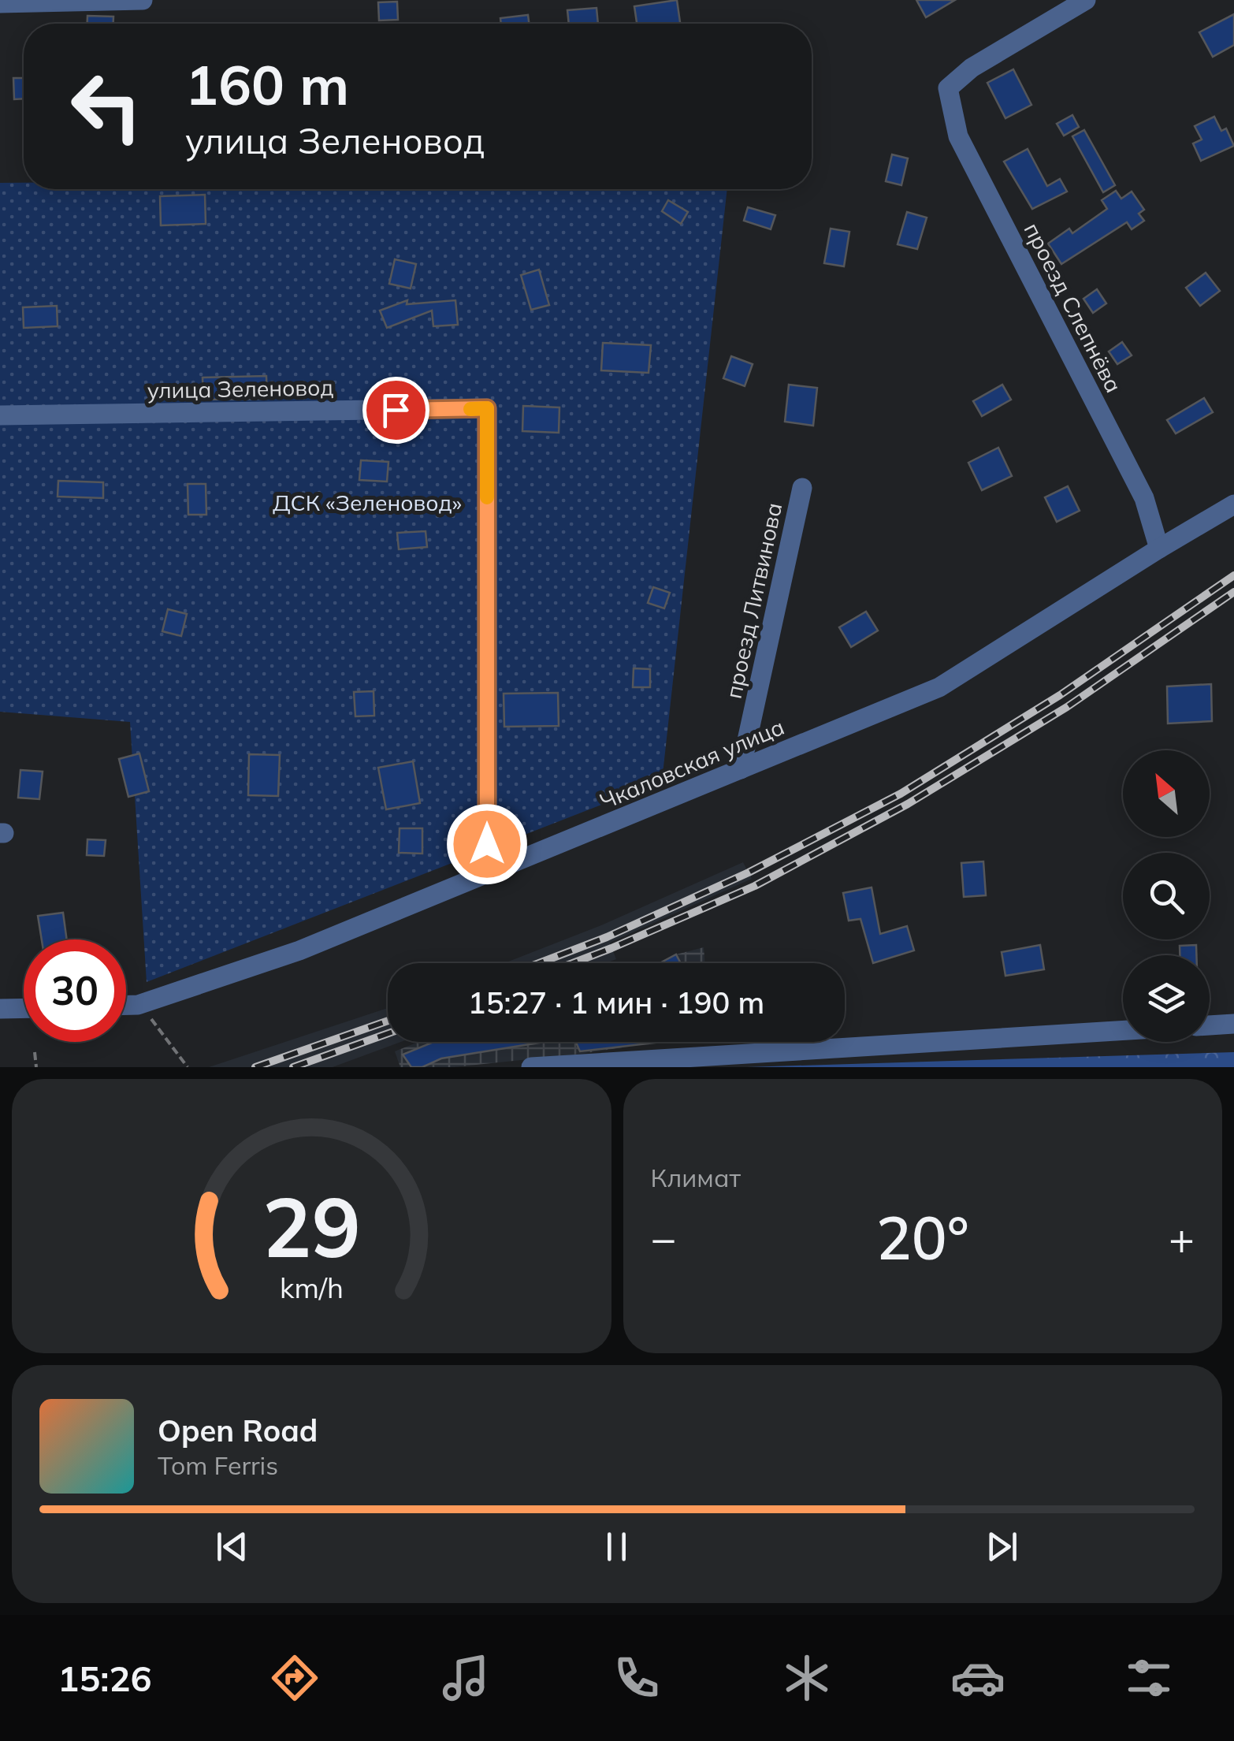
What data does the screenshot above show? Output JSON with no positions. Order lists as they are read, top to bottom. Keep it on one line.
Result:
{"streets":{"street":["проезд Слепнёва","улица Зеленовод","проезд Литвинова","Чкаловская улица"]},"crossings":[["проезд Слепнёва","Чкаловская улица"],["улица Зеленовод","Чкаловская улица"],["проезд Литвинова","Чкаловская улица"]],"parks":["ДСК «Зеленовод»"],"north":"top left","page":{"turn":["160 m","улица Зеленовод"],"limit":"30","trip":"15:27 · 1 мин · 190 m","tile":"Климат","heat":["−","20°","+"],"song":["Open Road","Tom Ferris"],"tabs":"15:26","gauge":["29","km/h"]}}
